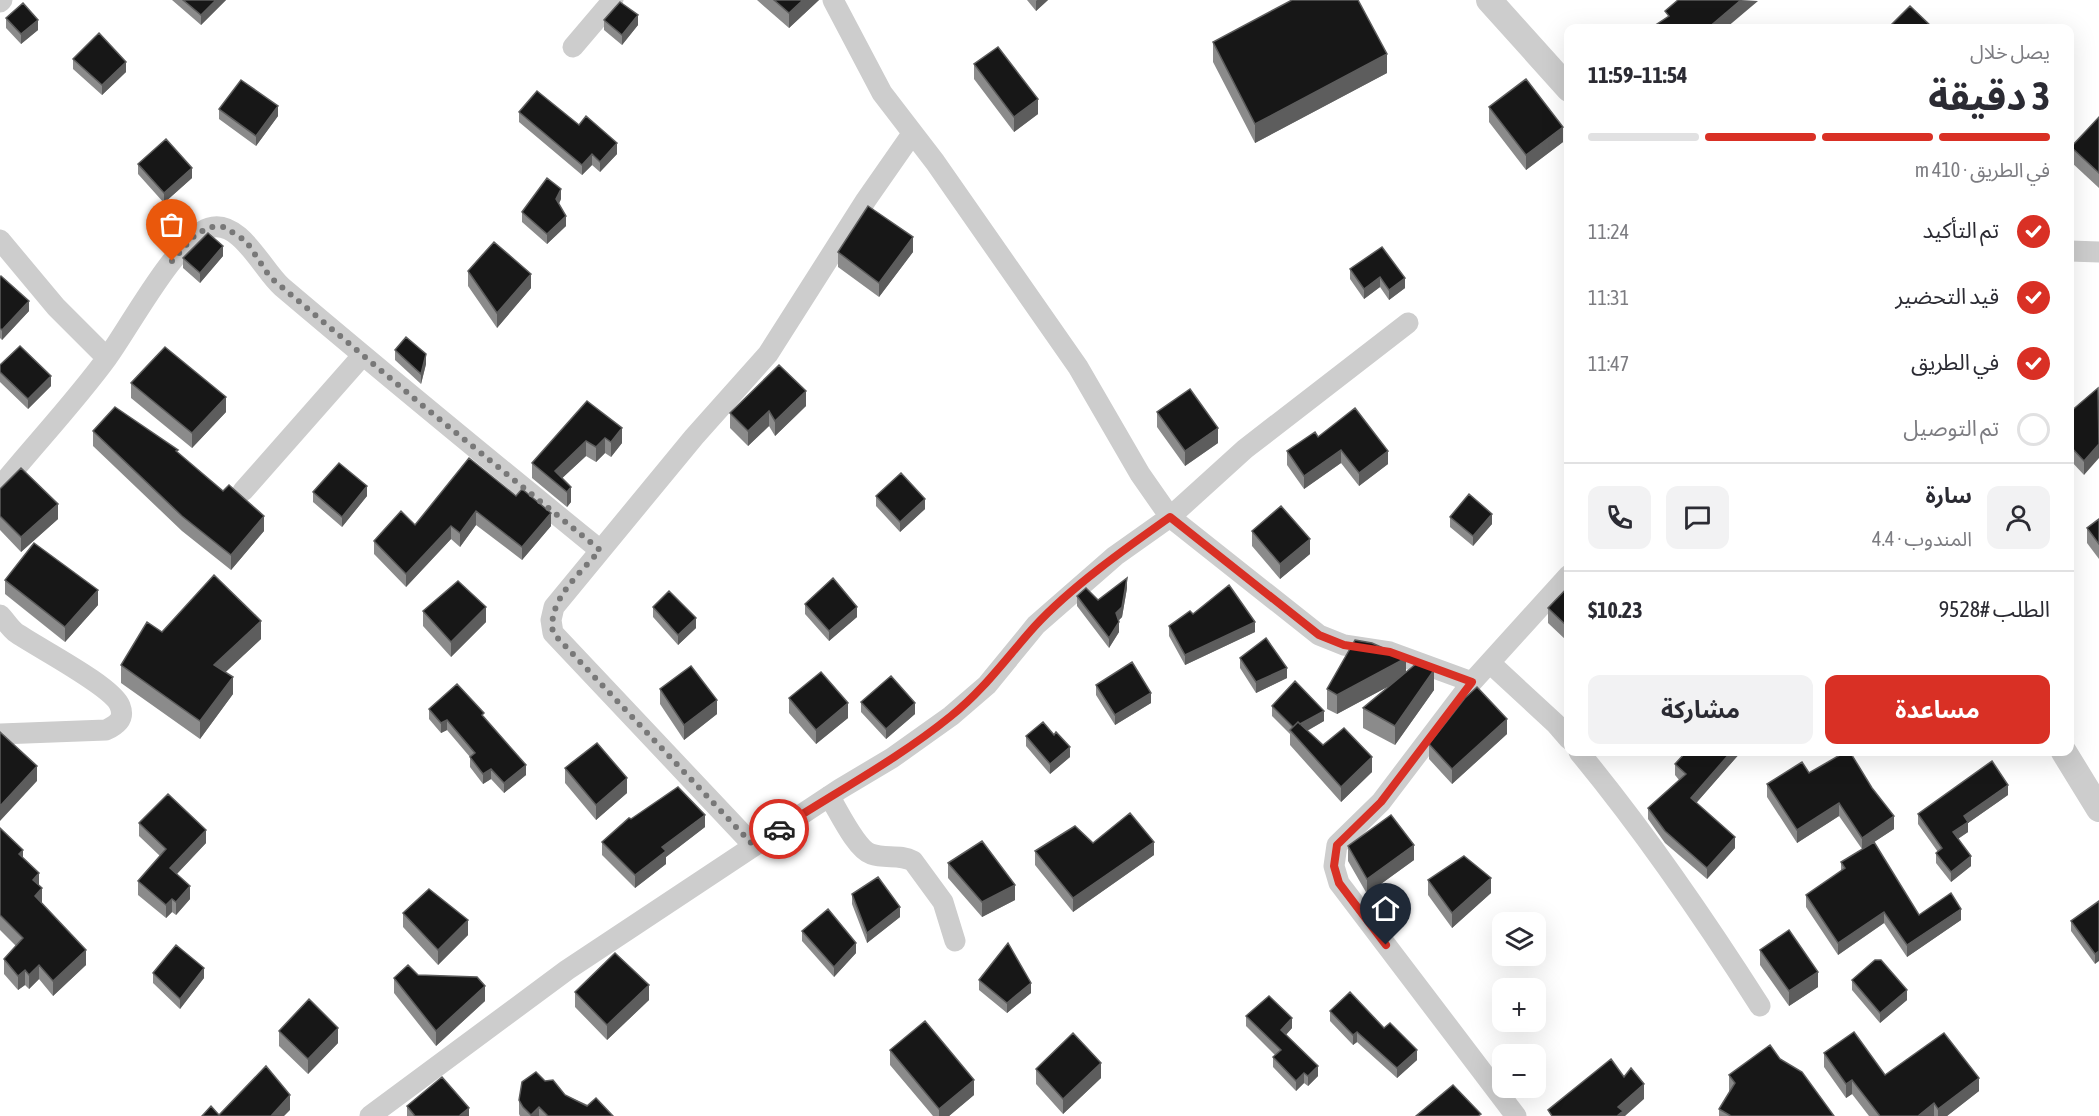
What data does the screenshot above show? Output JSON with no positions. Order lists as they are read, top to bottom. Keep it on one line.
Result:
{"page":{"heading":["3 دقيقة","يصل خلال","11:54–11:59"],"panel":["سارة","المندوب · 4.4","الطلب #9528","$10.23"],"bar":"في الطريق · 410 m","list":[["تم التأكيد","11:24"],["قيد التحضير","11:31"],["في الطريق","11:47"],"تم التوصيل"],"buttons":["مساعدة","مشاركة"],"map_buttons":["+","−"]}}
